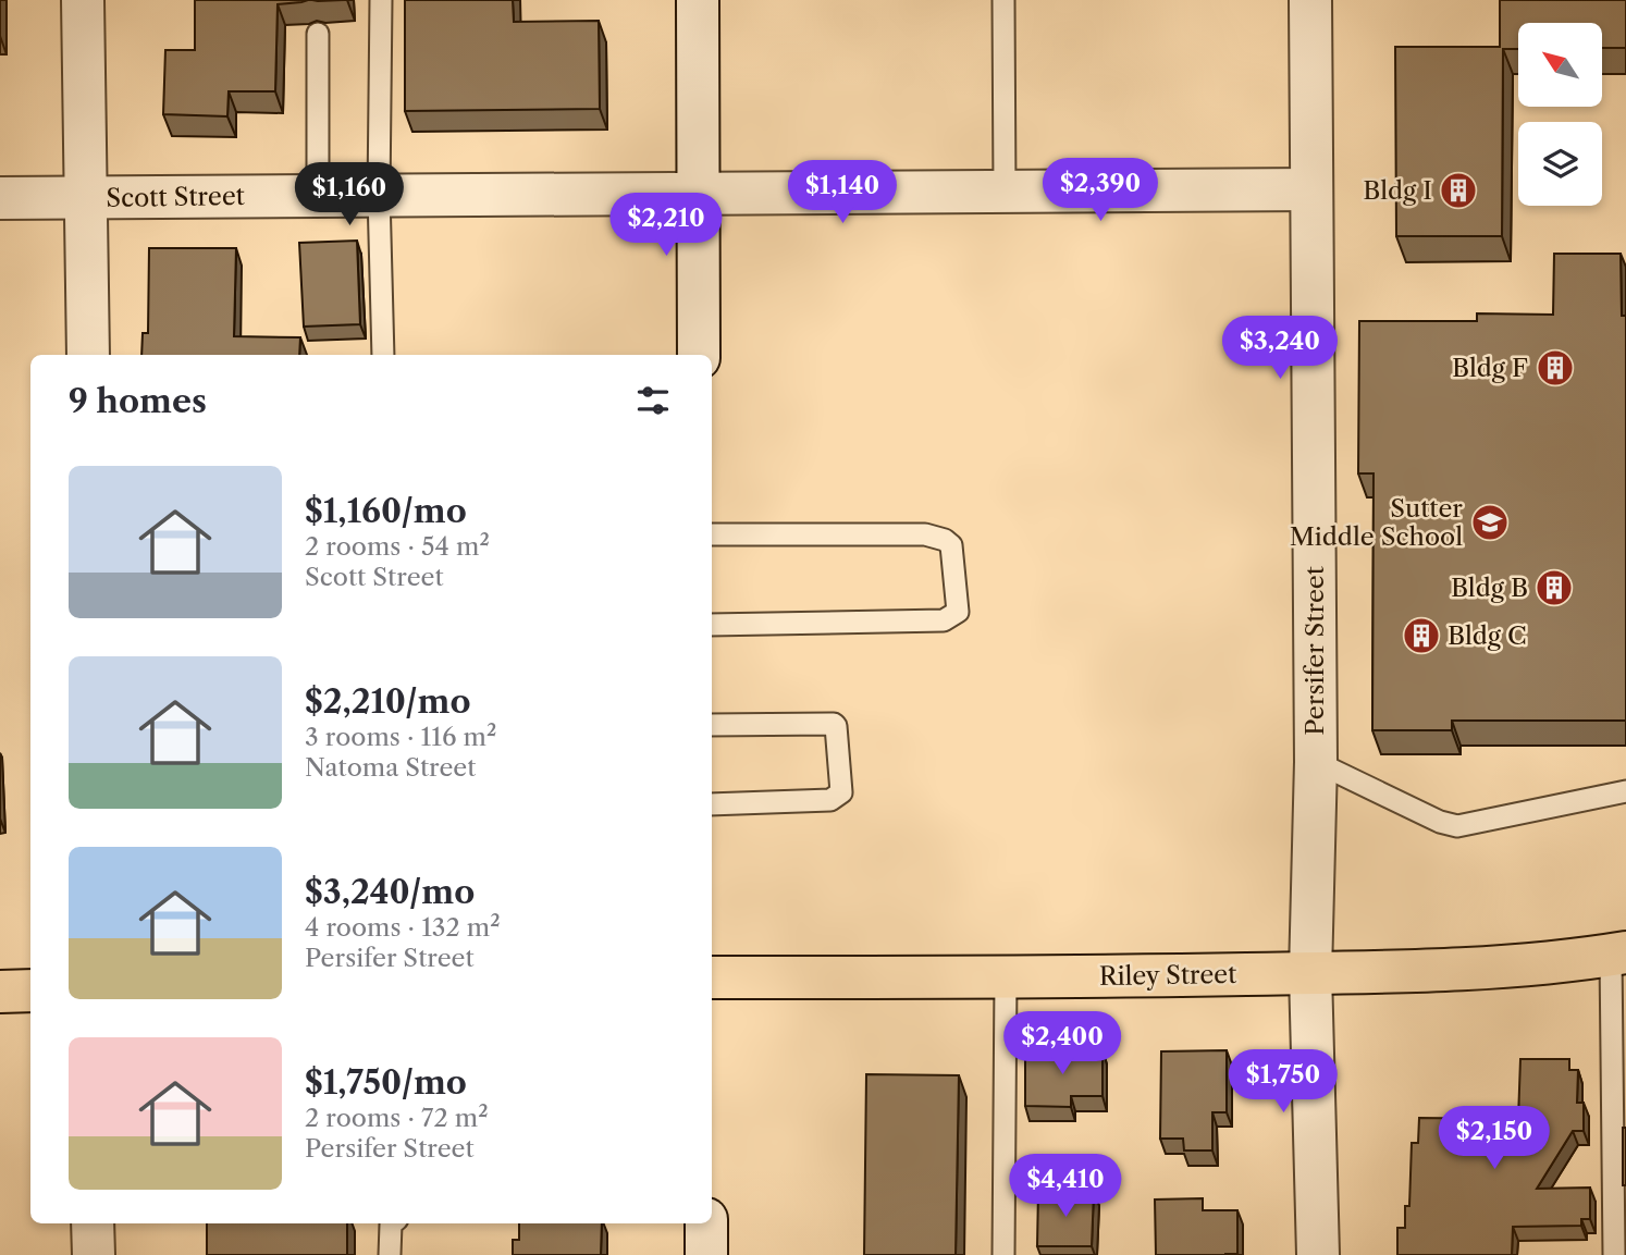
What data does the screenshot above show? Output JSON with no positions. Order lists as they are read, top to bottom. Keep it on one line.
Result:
{"streets":{"main road":["Riley Street"],"street":["Scott Street","Persifer Street"]},"crossings":[["Scott Street","Persifer Street"],["Persifer Street","Riley Street"]],"places":{"building":["Bldg I","Bldg F","Bldg B","Bldg C"],"school or university":["Sutter Middle School"]},"north":"top left","page":{"price":["$2,390","$1,140","$1,160","$2,210","$3,240","$2,400","$1,750","$2,150","$4,410"],"heading":"9 homes","list":[{"name":"$1,160/mo","note":"2 rooms · 54 m² · Scott Street"},{"name":"$2,210/mo","note":"3 rooms · 116 m² · Natoma Street"},{"name":"$3,240/mo","note":"4 rooms · 132 m² · Persifer Street"},{"name":"$1,750/mo","note":"2 rooms · 72 m² · Persifer Street"}]}}
